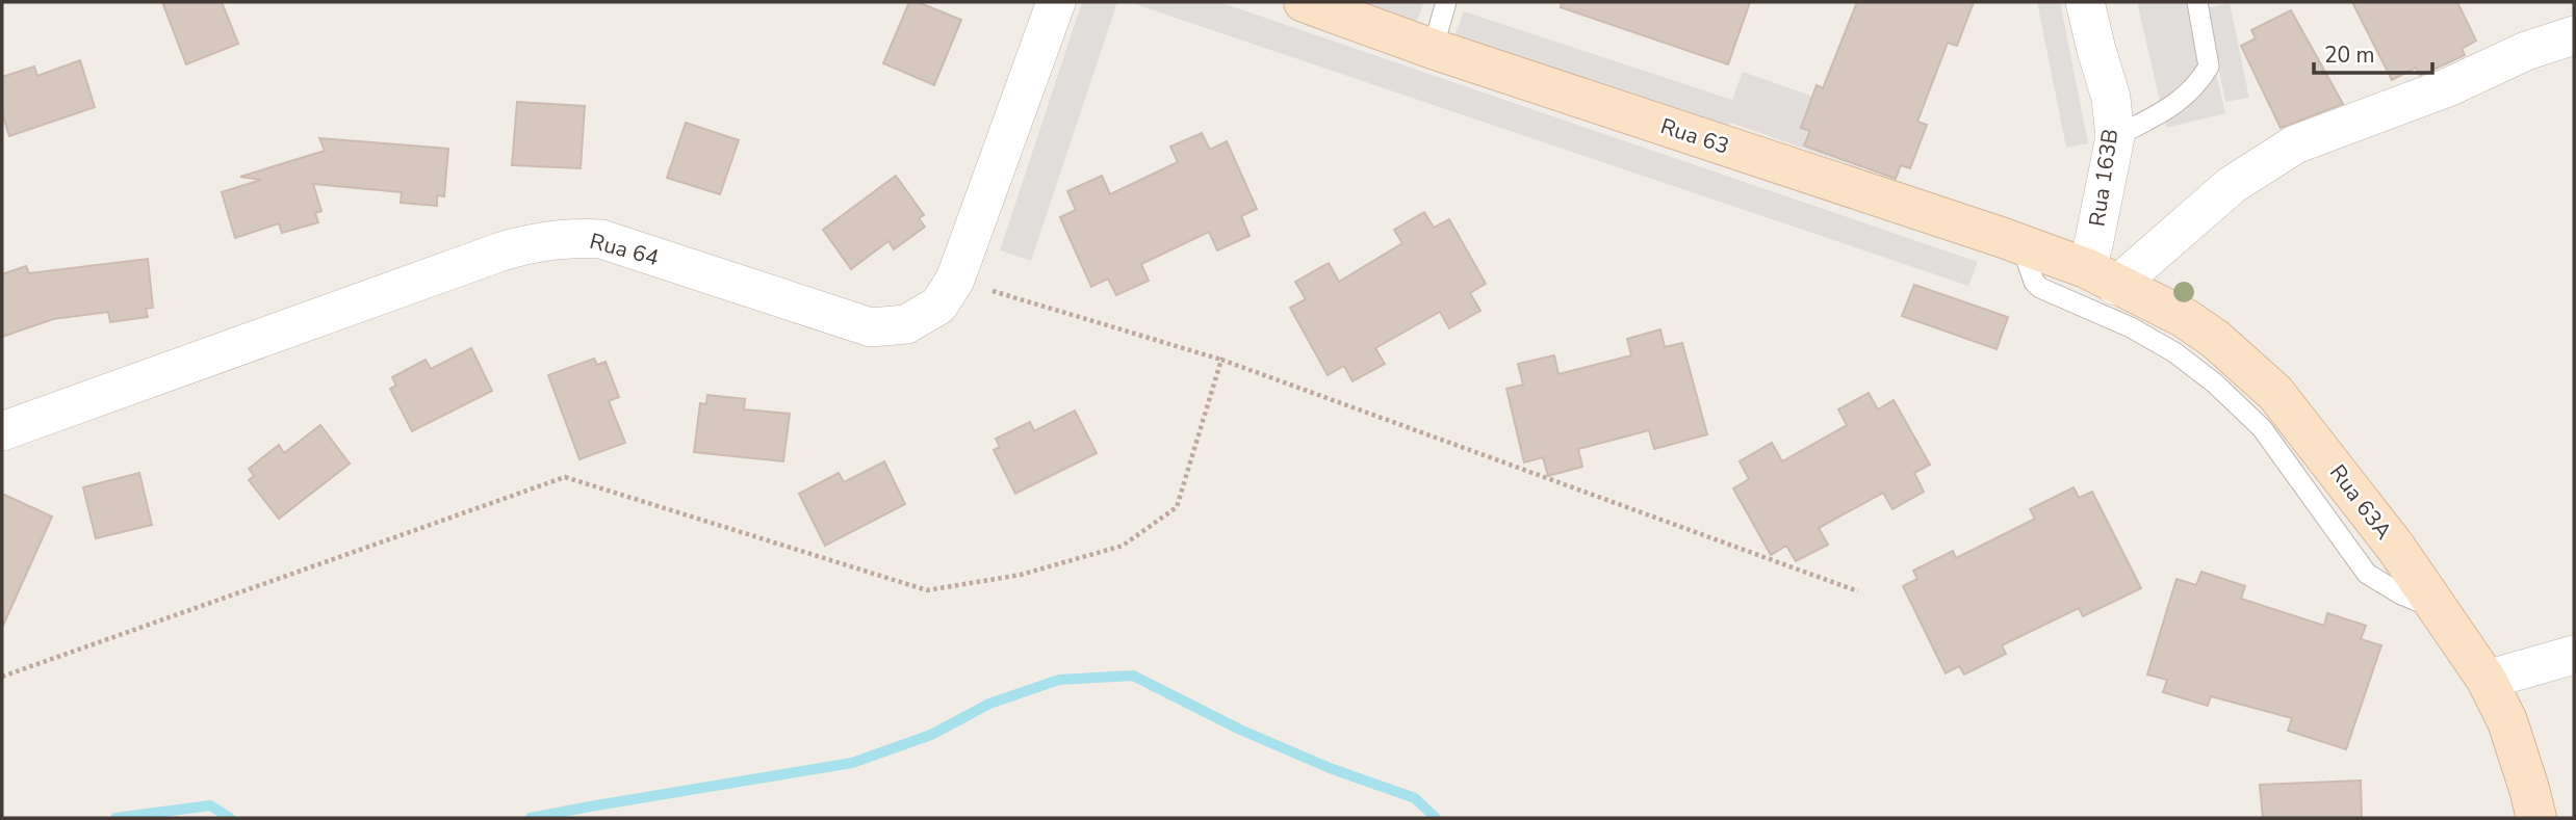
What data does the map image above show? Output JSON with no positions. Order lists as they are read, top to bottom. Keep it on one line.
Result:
{"streets":{"street":["Rua 63","Rua 163B","Rua 64","Rua 63A"]},"crossings":[["Rua 63","Rua 163B"],["Rua 63","Rua 63A"],["Rua 163B","Rua 63A"]],"scale_bar":"20 m"}
